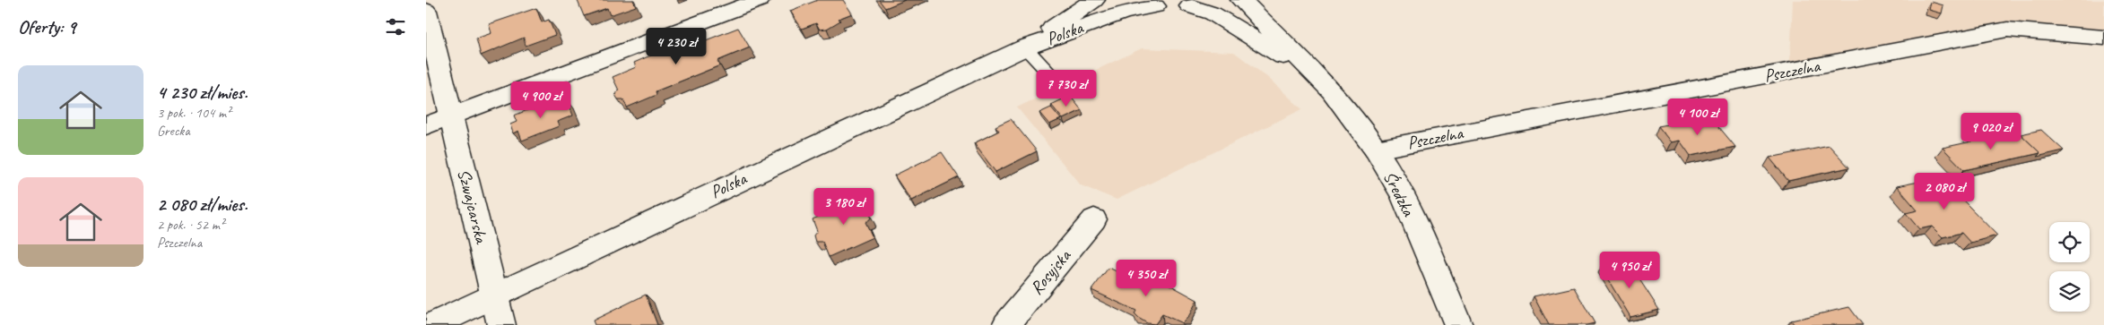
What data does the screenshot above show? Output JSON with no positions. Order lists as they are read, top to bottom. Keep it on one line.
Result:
{"streets":{"street":["Polska","Pszczelna","Średzka","Szwajcarska","Rosyjska"]},"crossings":[["Polska","Średzka"],["Polska","Szwajcarska"],["Pszczelna","Średzka"]],"page":{"heading":"Oferty: 9","price":["4 230 zł","7 730 zł","4 900 zł","4 100 zł","9 020 zł","2 080 zł","3 180 zł","4 950 zł","4 350 zł"],"list":[{"name":"4 230 zł/mies.","note":"3 pok. · 104 m² · Grecka"},{"name":"2 080 zł/mies.","note":"2 pok. · 52 m² · Pszczelna"}]}}
